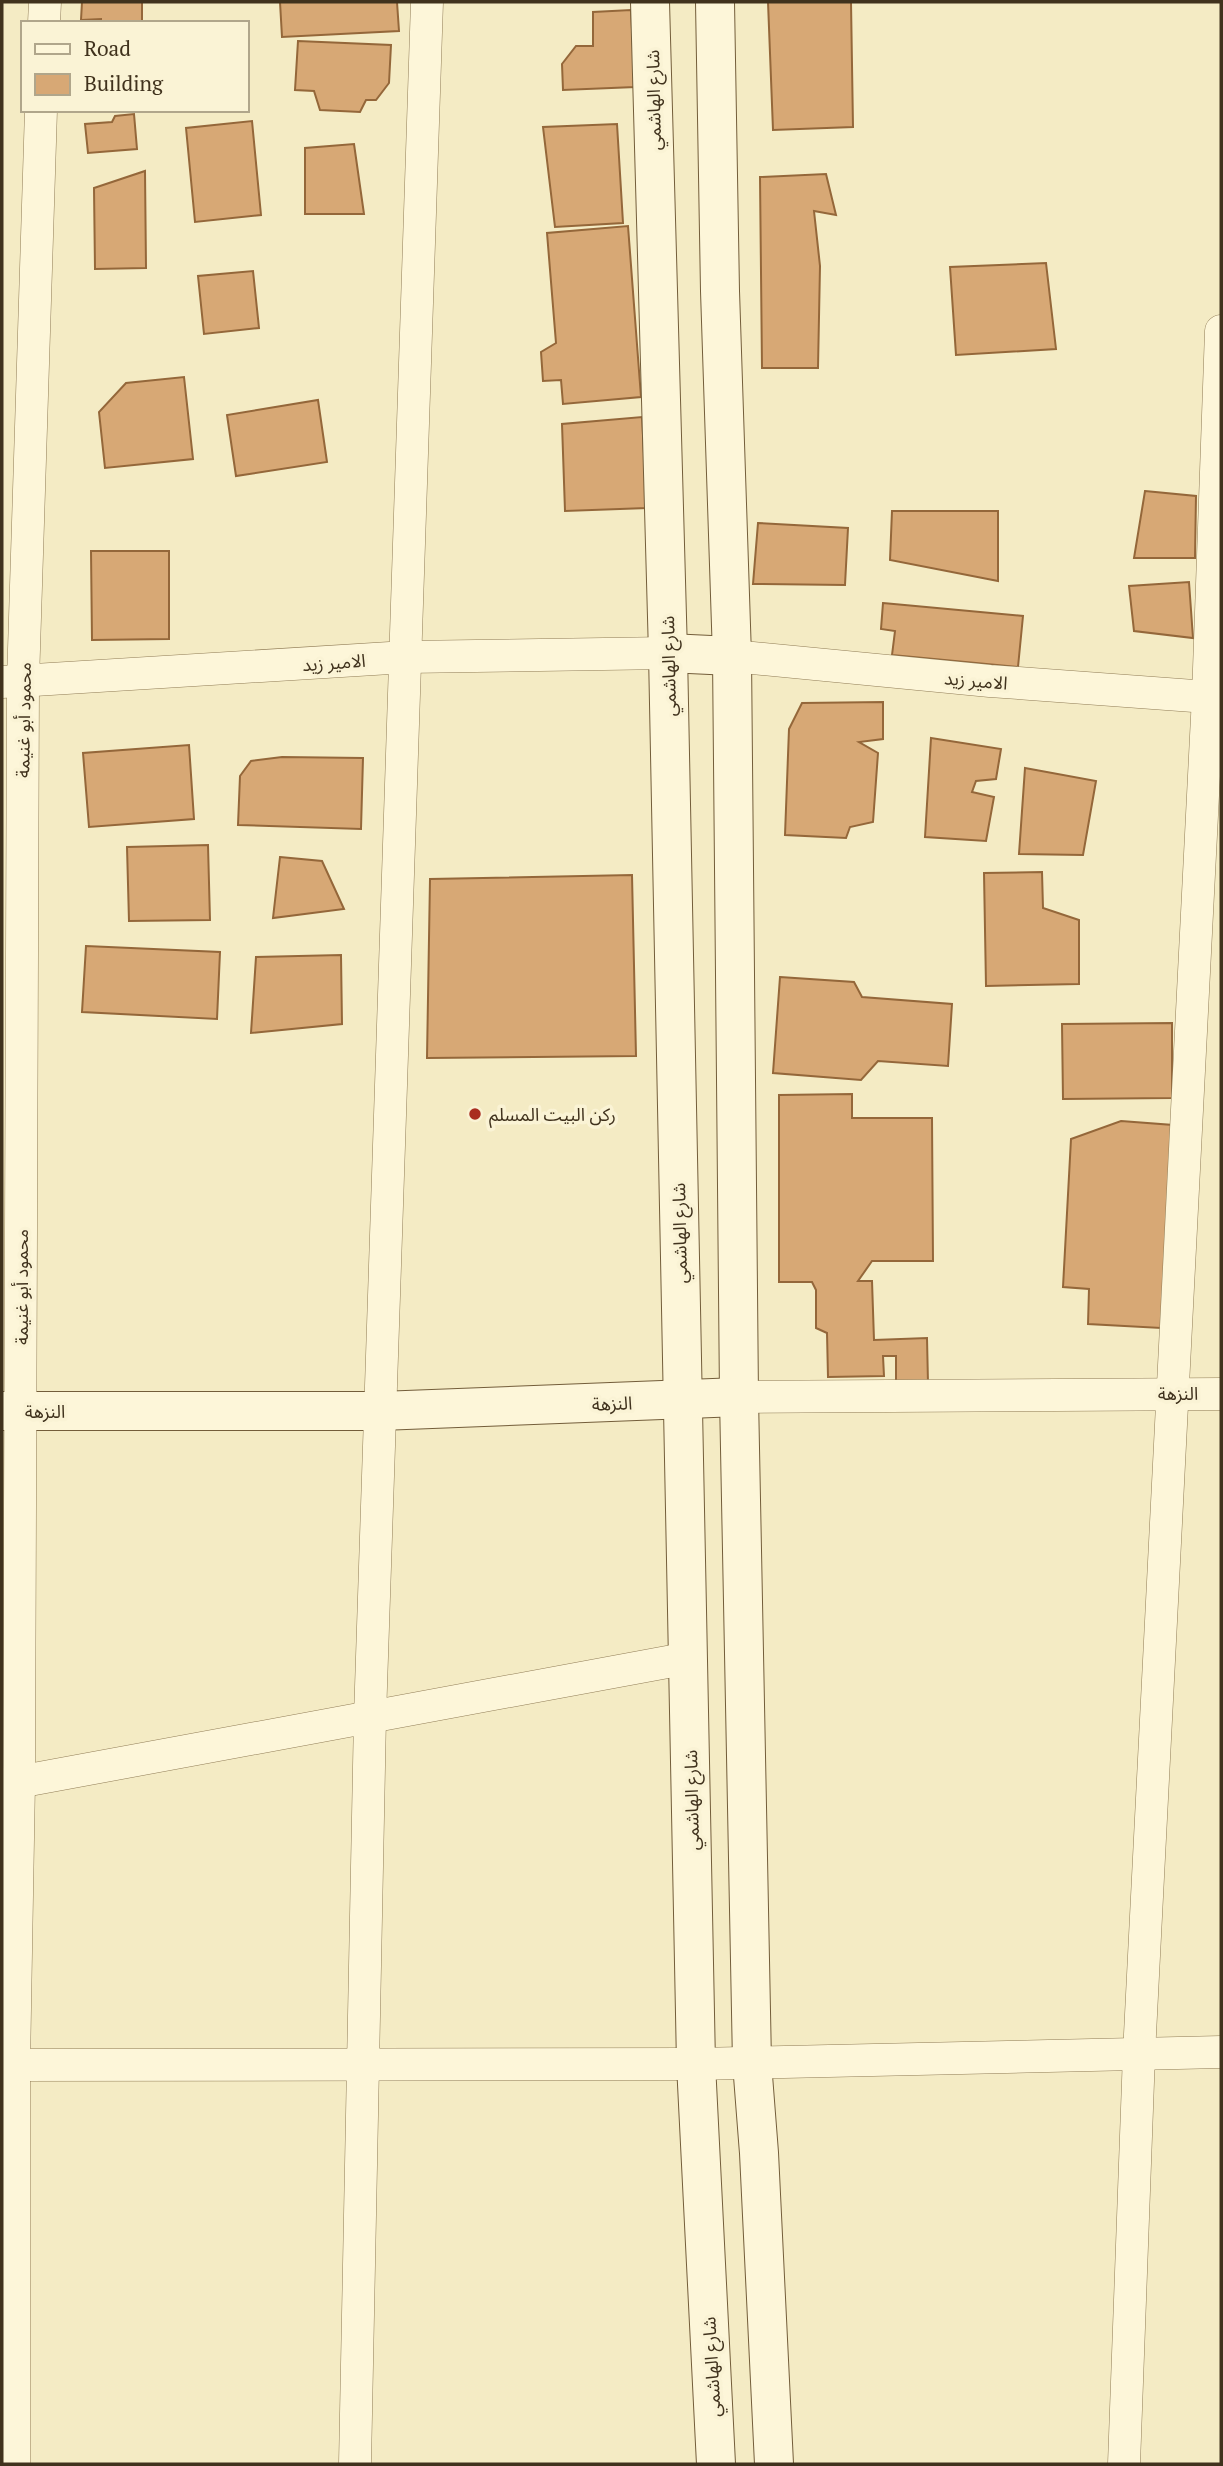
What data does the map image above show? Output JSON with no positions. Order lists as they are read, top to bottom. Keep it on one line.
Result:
{"streets":{"main road":["شارع الهاشمي","النزهة"],"street":["الامير زيد","محمود أبو غنيمة"]},"crossings":[["شارع الهاشمي","الامير زيد"],["شارع الهاشمي","النزهة"],["الامير زيد","محمود أبو غنيمة"],["محمود أبو غنيمة","النزهة"]],"places":["ركن البيت المسلم"],"legend":["Road","Building"]}
